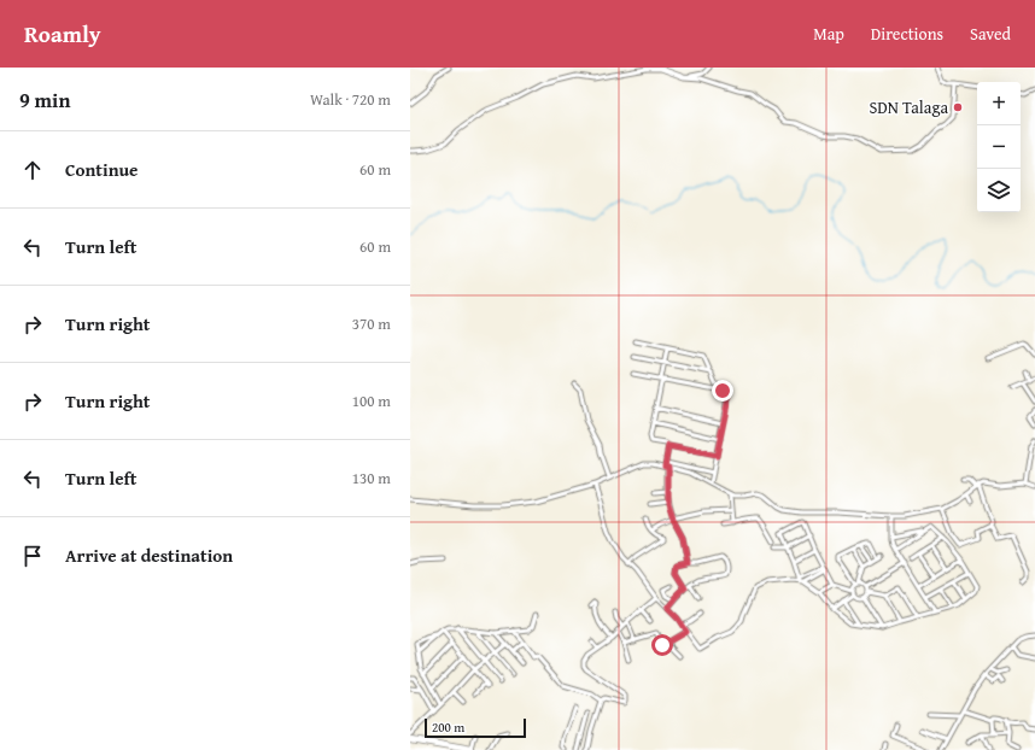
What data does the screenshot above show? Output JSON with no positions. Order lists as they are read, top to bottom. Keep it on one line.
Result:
{"places":["SDN Talaga"],"scale_bar":"200 m","page":{"header":"Roamly","nav":["Map","Directions","Saved"],"heading":["9 min","Walk · 720 m"],"map_buttons":["+","−"],"list":[["Continue","60 m"],["Turn left","60 m"],["Turn right","370 m"],["Turn right","100 m"],["Turn left","130 m"],"Arrive at destination"],"scale":"200 m"}}
